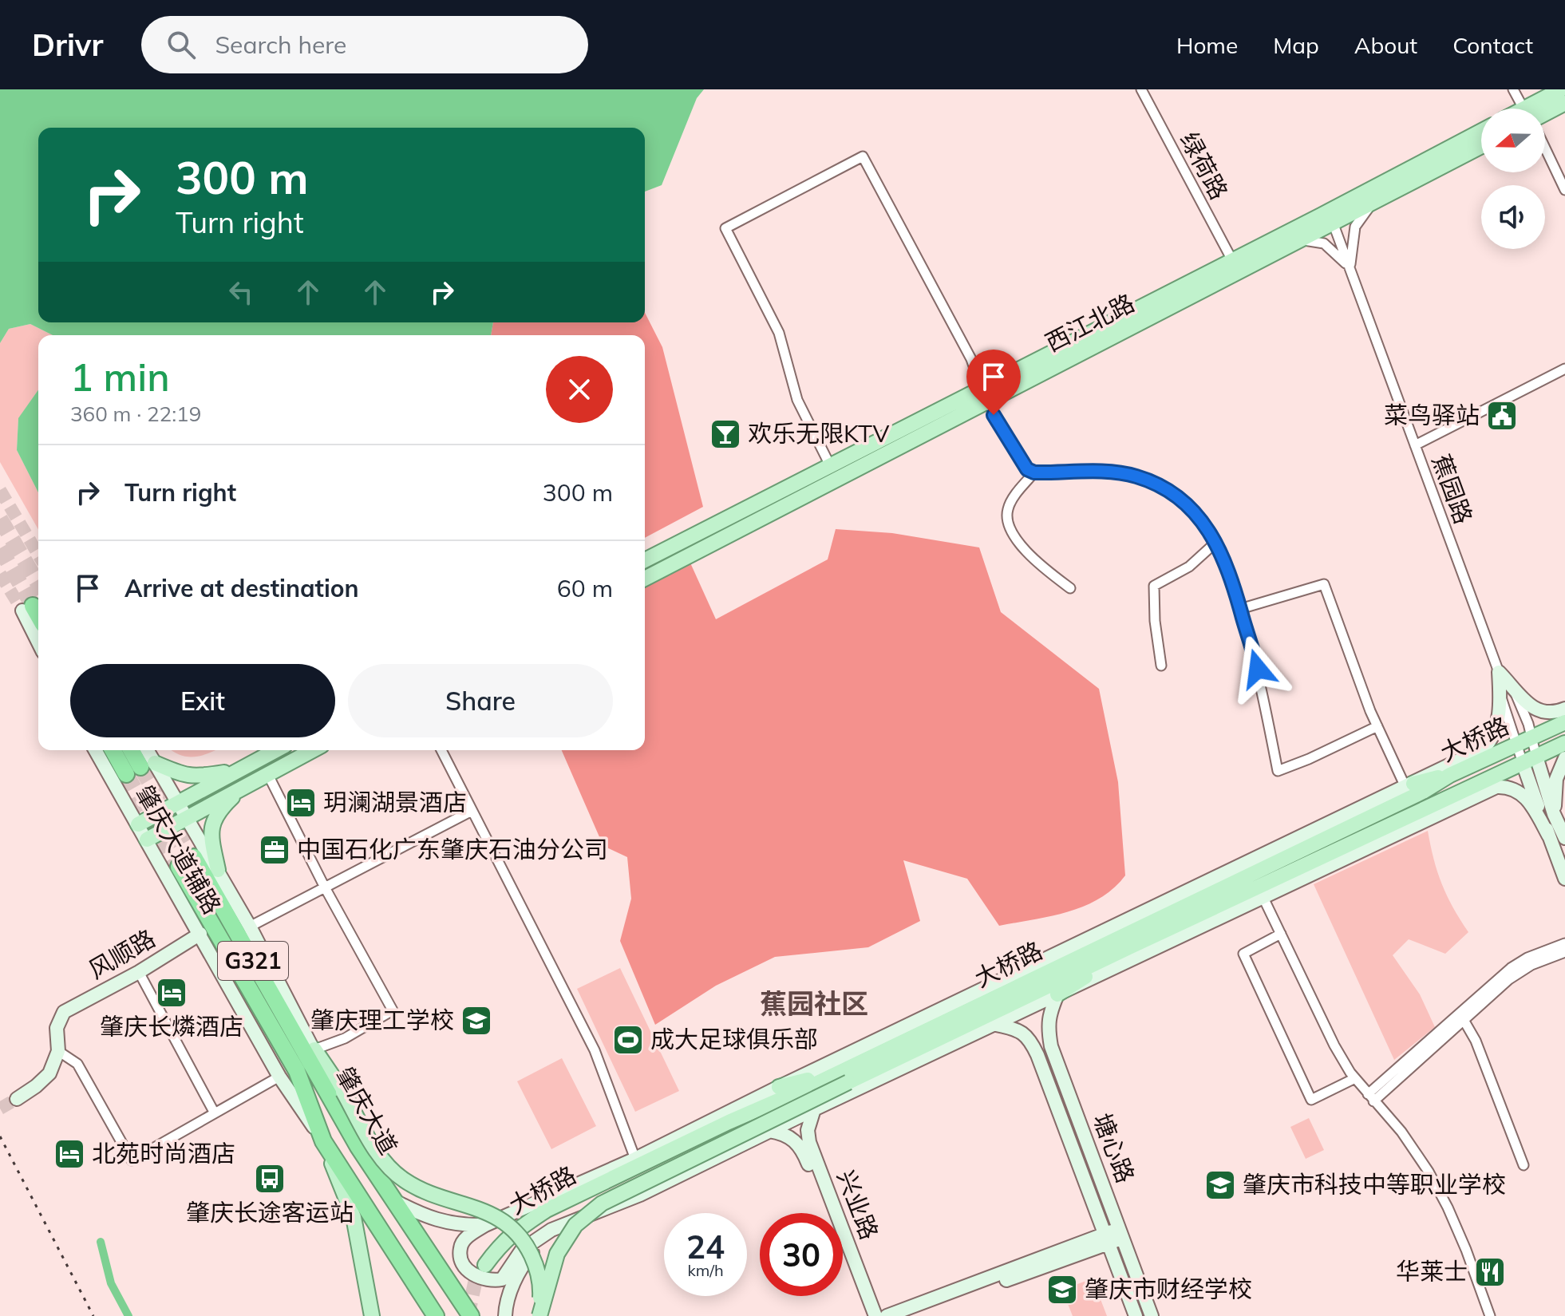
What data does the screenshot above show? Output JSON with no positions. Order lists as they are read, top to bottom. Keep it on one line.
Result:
{"streets":{"highway":["G321","肇庆大道"],"main road":["西江北路","大桥路"],"street":["绿荷路","蕉园路","肇庆大道辅路","风顺路","塘心路","兴业路"]},"crossings":[["绿荷路","西江北路"],["西江北路","蕉园路"],["肇庆大道辅路","风顺路"],["肇庆大道辅路","肇庆大道"]],"districts":["蕉园社区"],"places":{"public building":["菜鸟驿站"],"bar":["欢乐无限KTV"],"hotel":["玥澜湖景酒店","肇庆长燐酒店","北苑时尚酒店"],"office":["中国石化广东肇庆石油分公司"],"school or university":["肇庆理工学校","肇庆市科技中等职业学校","肇庆市财经学校"],"sports":["成大足球俱乐部"],"bus stop":["肇庆长途客运站"],"restaurant":["华莱士"]},"north":"left","page":{"header":"Drivr","search":"Search here","nav":["Home","Map","About","Contact"],"turn":["300 m","Turn right"],"heading":["1 min","360 m · 22:19"],"list":[{"name":"Turn right","value":"300 m"},{"name":"Arrive at destination","value":"60 m"}],"buttons":["Exit","Share"],"speed":"24 km/h","limit":"30"}}
